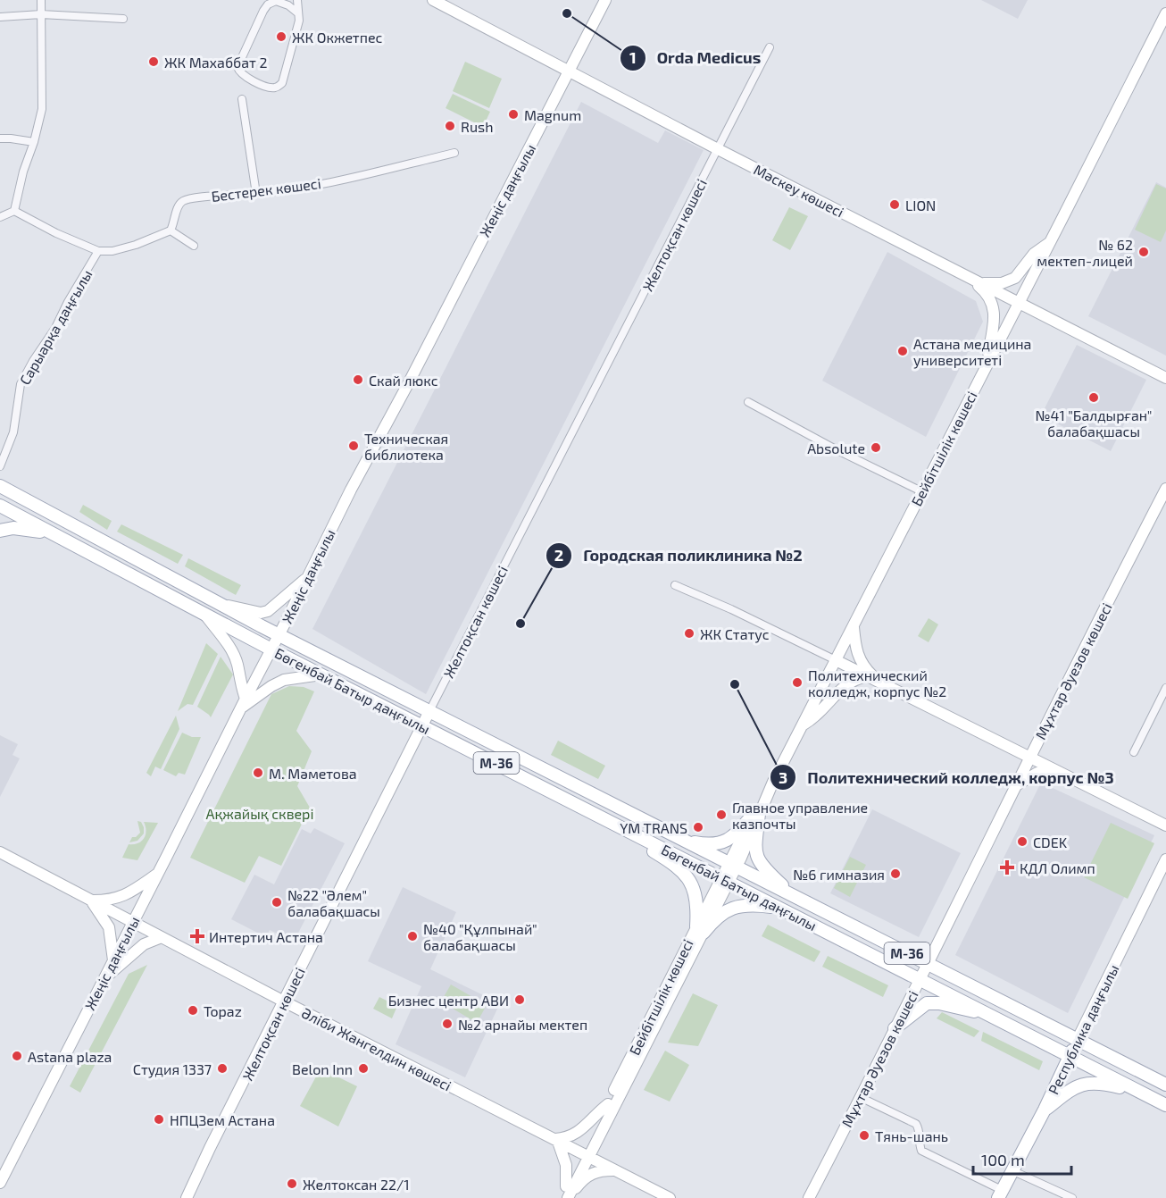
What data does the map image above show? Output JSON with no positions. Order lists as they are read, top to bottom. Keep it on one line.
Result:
{"streets":{"main road":["Жеңіс даңғылы","Мәскеу көшесі","Желтоқсан көшесі","Бейбітшілік көшесі","Мұхтар Әуезов көшесі","Бөгенбай Батыр даңғылы","M-36","Республика даңғылы","Әліби Жангелдин көшесі"],"street":["Бестерек көшесі","Сарыарқа даңғылы"]},"crossings":[["Жеңіс даңғылы","Мәскеу көшесі"],["Жеңіс даңғылы","Бөгенбай Батыр даңғылы"],["Жеңіс даңғылы","Әліби Жангелдин көшесі"],["Мәскеу көшесі","Желтоқсан көшесі"],["Мәскеу көшесі","Бейбітшілік көшесі"],["Желтоқсан көшесі","Бөгенбай Батыр даңғылы"],["Желтоқсан көшесі","Әліби Жангелдин көшесі"],["Бейбітшілік көшесі","Бөгенбай Батыр даңғылы"],["Бейбітшілік көшесі","Әліби Жангелдин көшесі"],["Мұхтар Әуезов көшесі","Бөгенбай Батыр даңғылы"],["Бөгенбай Батыр даңғылы","Республика даңғылы"]],"parks":["Ақжайық сквері"],"places":{"other":["Orda Medicus","ЖК Окжетпес","ЖК Махаббат 2","Magnum","Rush","LION","№ 62 мектеп-лицей","Астана медицина университеті","Скай люкс","№41 \"Балдырған\" балабақшасы","Техническая библиотека","Absolute","Городская поликлиника №2","ЖК Статус","Политехнический колледж, корпус №2","Политехнический колледж, корпус №3","М. Мәметова","Главное управление казпочты","YM TRANS","CDEK","№6 гимназия","№22 \"Әлем\" балабақшасы","№40 \"Құлпынай\" балабақшасы","Бизнес центр АВИ","Topaz","№2 арнайы мектеп","Astana plaza","Студия 1337","Belon Inn","НПЦЗем Астана","Тянь-шань","Желтоксан 22/1"],"health":["КДЛ Олимп","Интертич Астана"]},"scale_bar":"100 m"}
